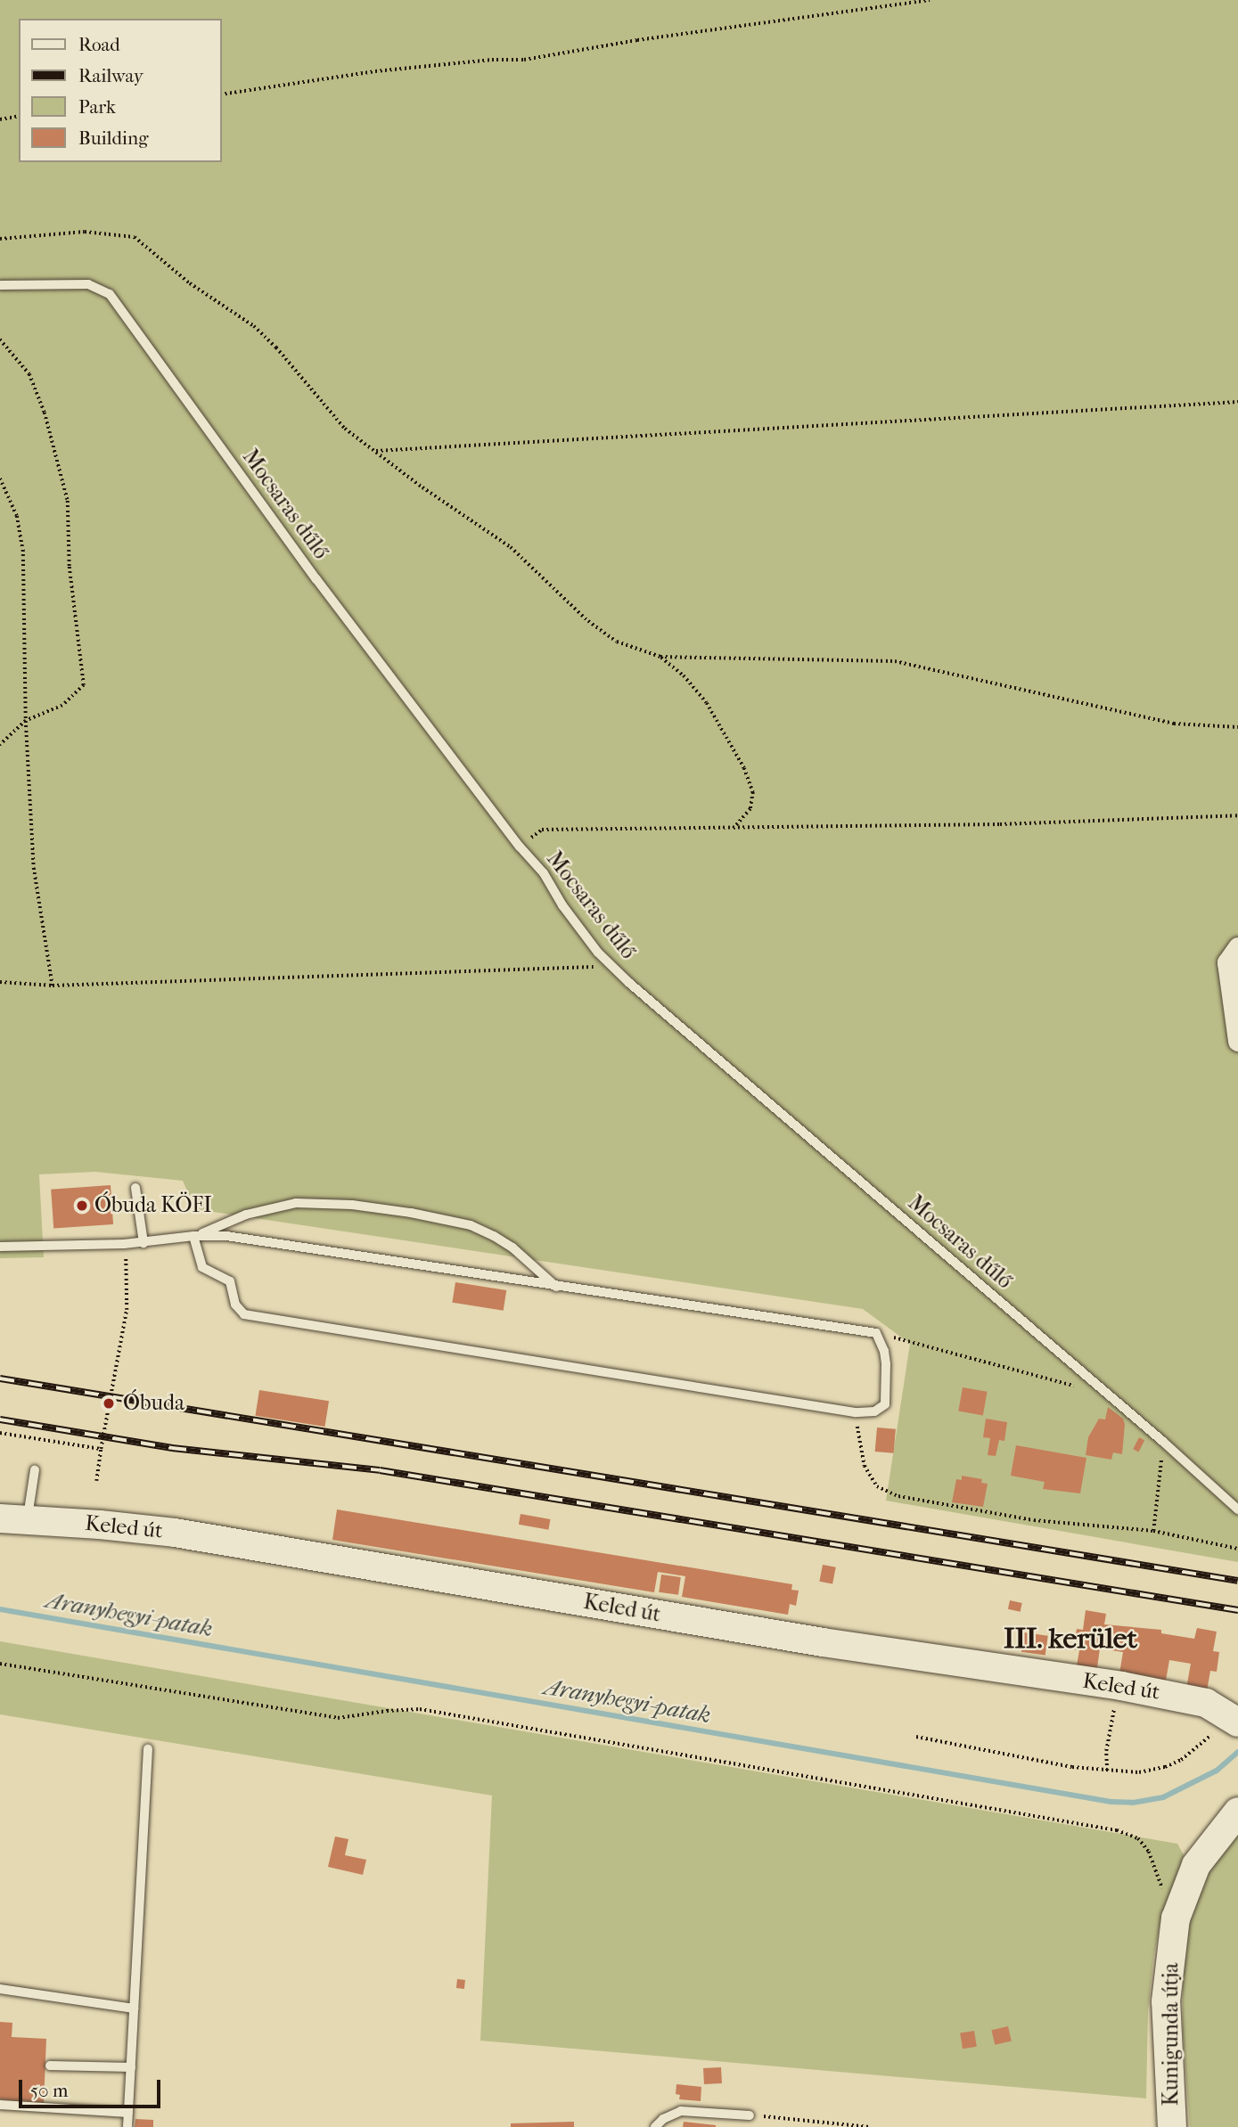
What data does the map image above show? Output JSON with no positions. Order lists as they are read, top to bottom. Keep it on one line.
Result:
{"streets":{"street":["Keled út","Kunigunda útja"],"lane":["Mocsaras dűlő"]},"districts":["III. kerület"],"water":["Aranyhegyi-patak"],"places":["Óbuda KÖFI","Óbuda"],"legend":["Road","Railway","Park","Building"],"scale_bar":"50 m"}
